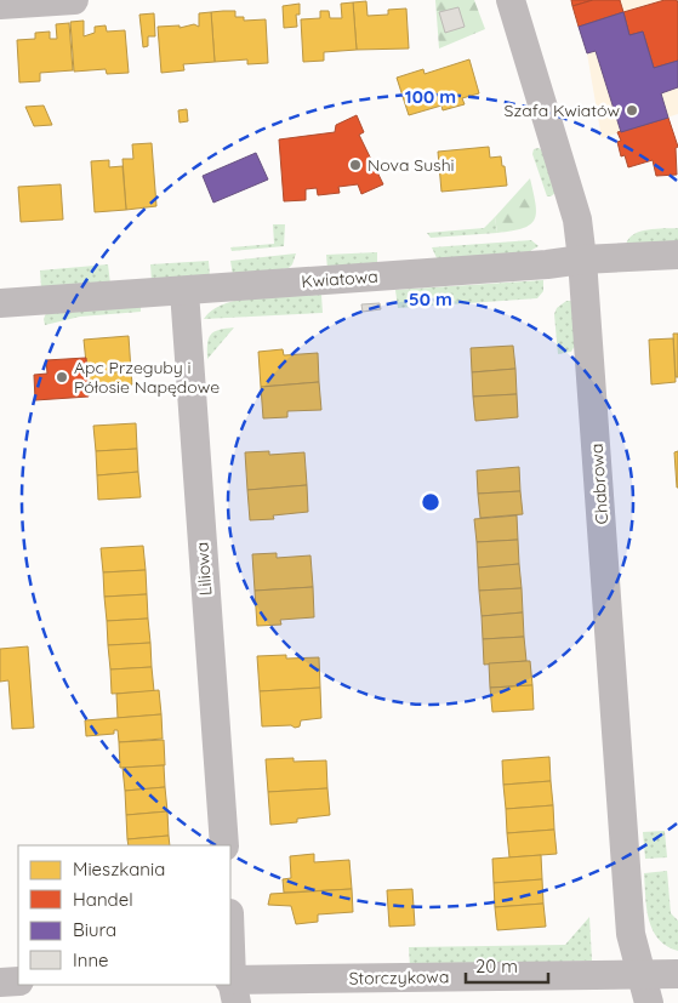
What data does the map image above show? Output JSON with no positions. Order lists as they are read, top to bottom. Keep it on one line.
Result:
{"streets":{"street":["Kwiatowa","Chabrowa","Liliowa","Storczykowa"]},"crossings":[["Kwiatowa","Chabrowa"],["Kwiatowa","Liliowa"],["Chabrowa","Storczykowa"]],"places":["Szafa Kwiatów","Nova Sushi","Apc Przeguby i Półosie Napędowe"],"legend":["Mieszkania","Handel","Biura","Inne"],"scale_bar":"20 m","rings":["100 m","50 m"]}
